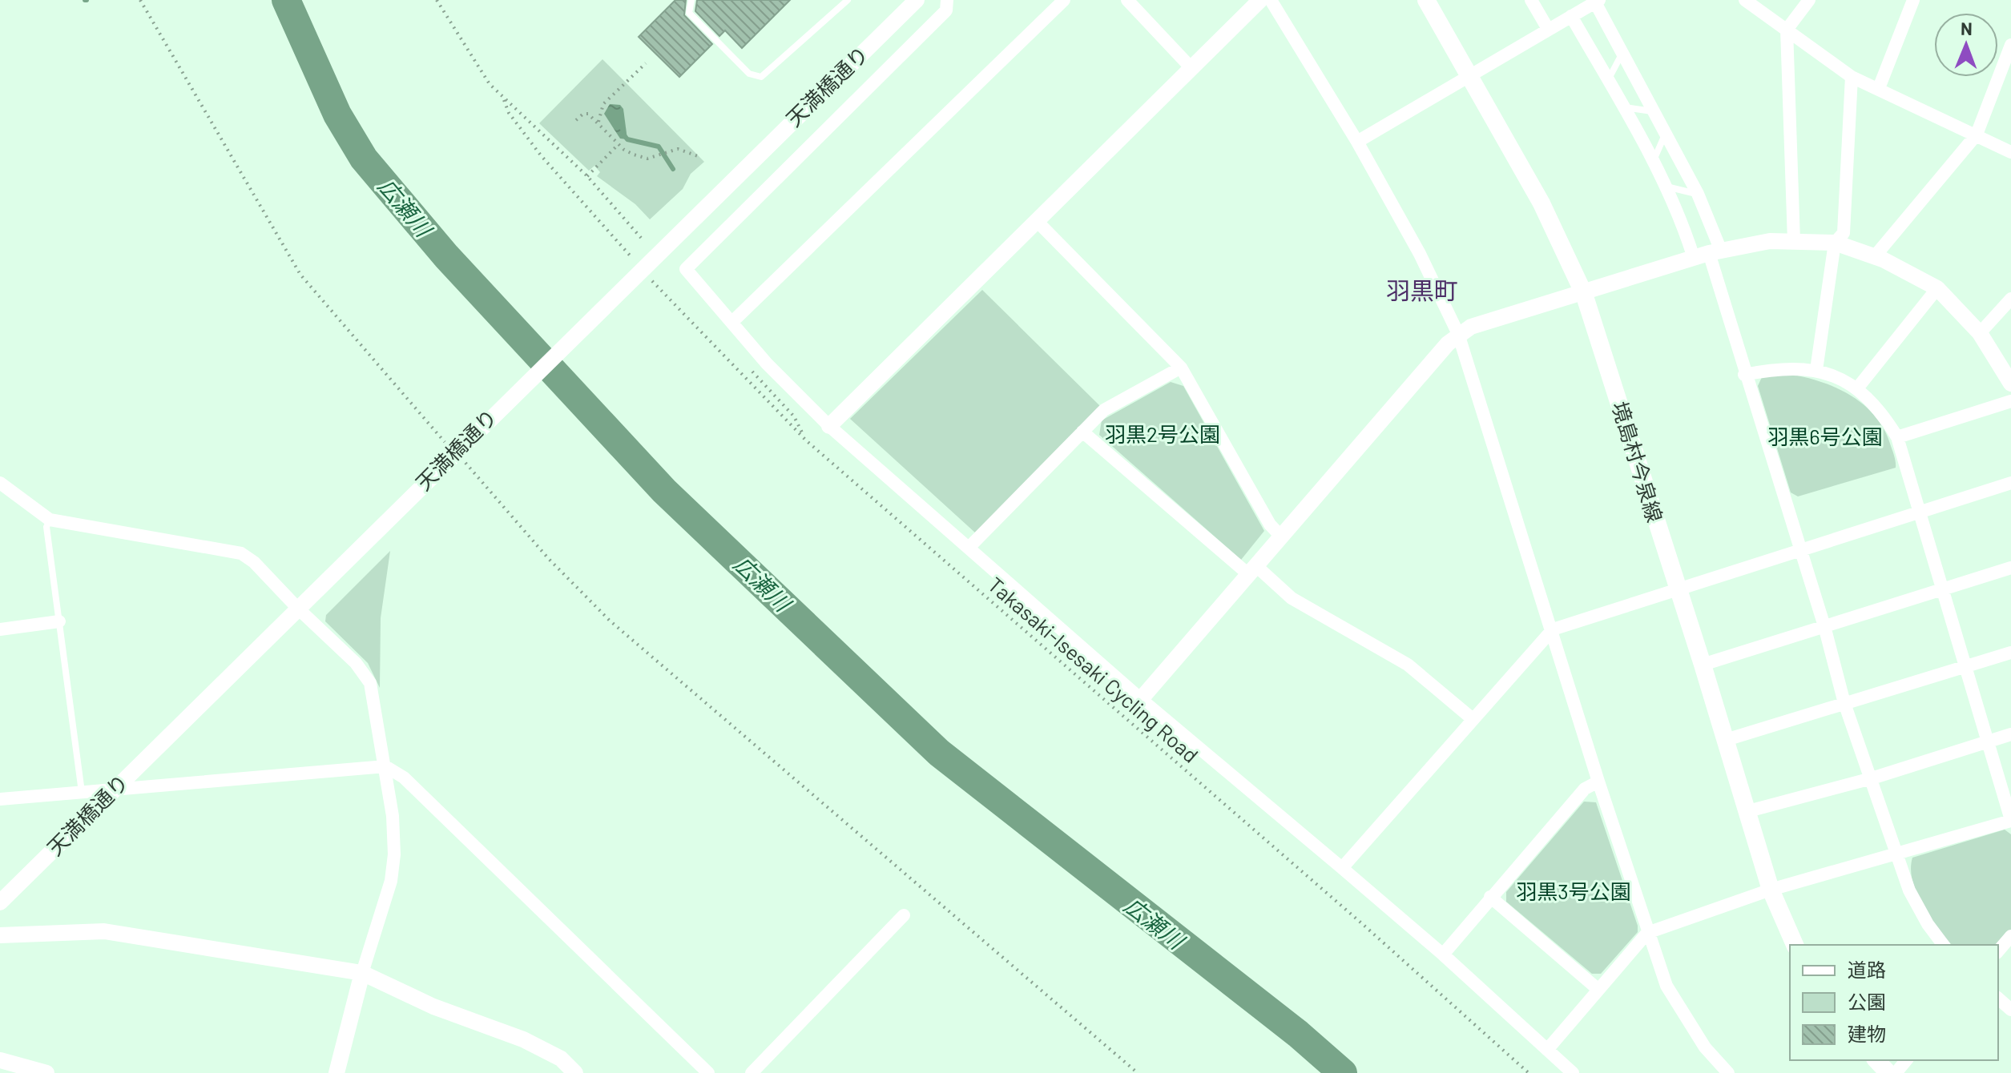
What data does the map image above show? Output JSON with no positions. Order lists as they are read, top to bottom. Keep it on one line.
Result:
{"streets":{"main road":["境島村今泉線"],"street":["天満橋通り"],"path":["Takasaki-Isesaki Cycling Road"]},"crossings":[["天満橋通り","Takasaki-Isesaki Cycling Road"]],"districts":["羽黒町"],"water":["広瀬川"],"parks":["羽黒2号公園","羽黒6号公園","羽黒3号公園"],"legend":["道路","公園","建物"],"north":"top"}
